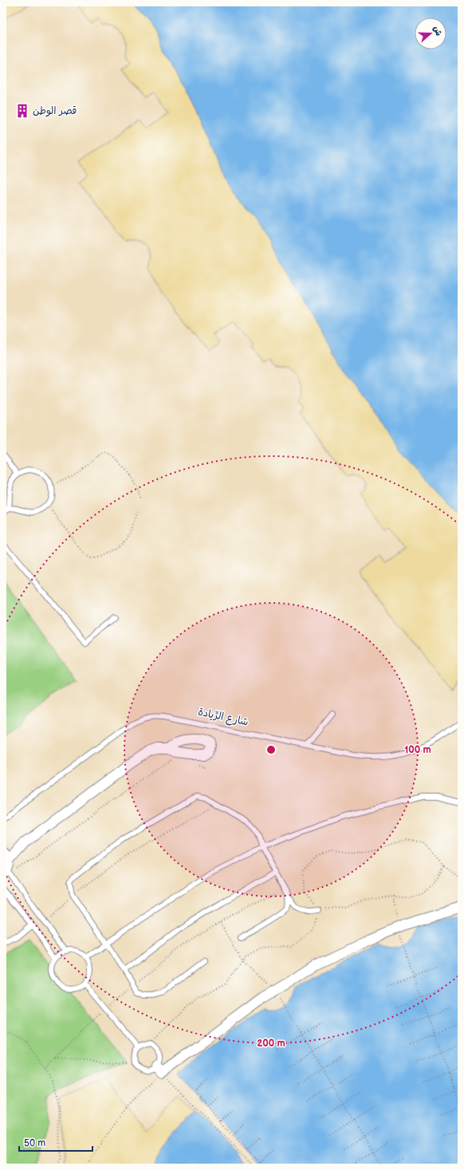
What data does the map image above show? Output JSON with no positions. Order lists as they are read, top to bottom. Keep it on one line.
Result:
{"streets":{"lane":["شارع الرِّيادة"]},"places":{"building":["قصر الوطن"]},"scale_bar":"50 m","north":"right","rings":["100 m","200 m"]}
